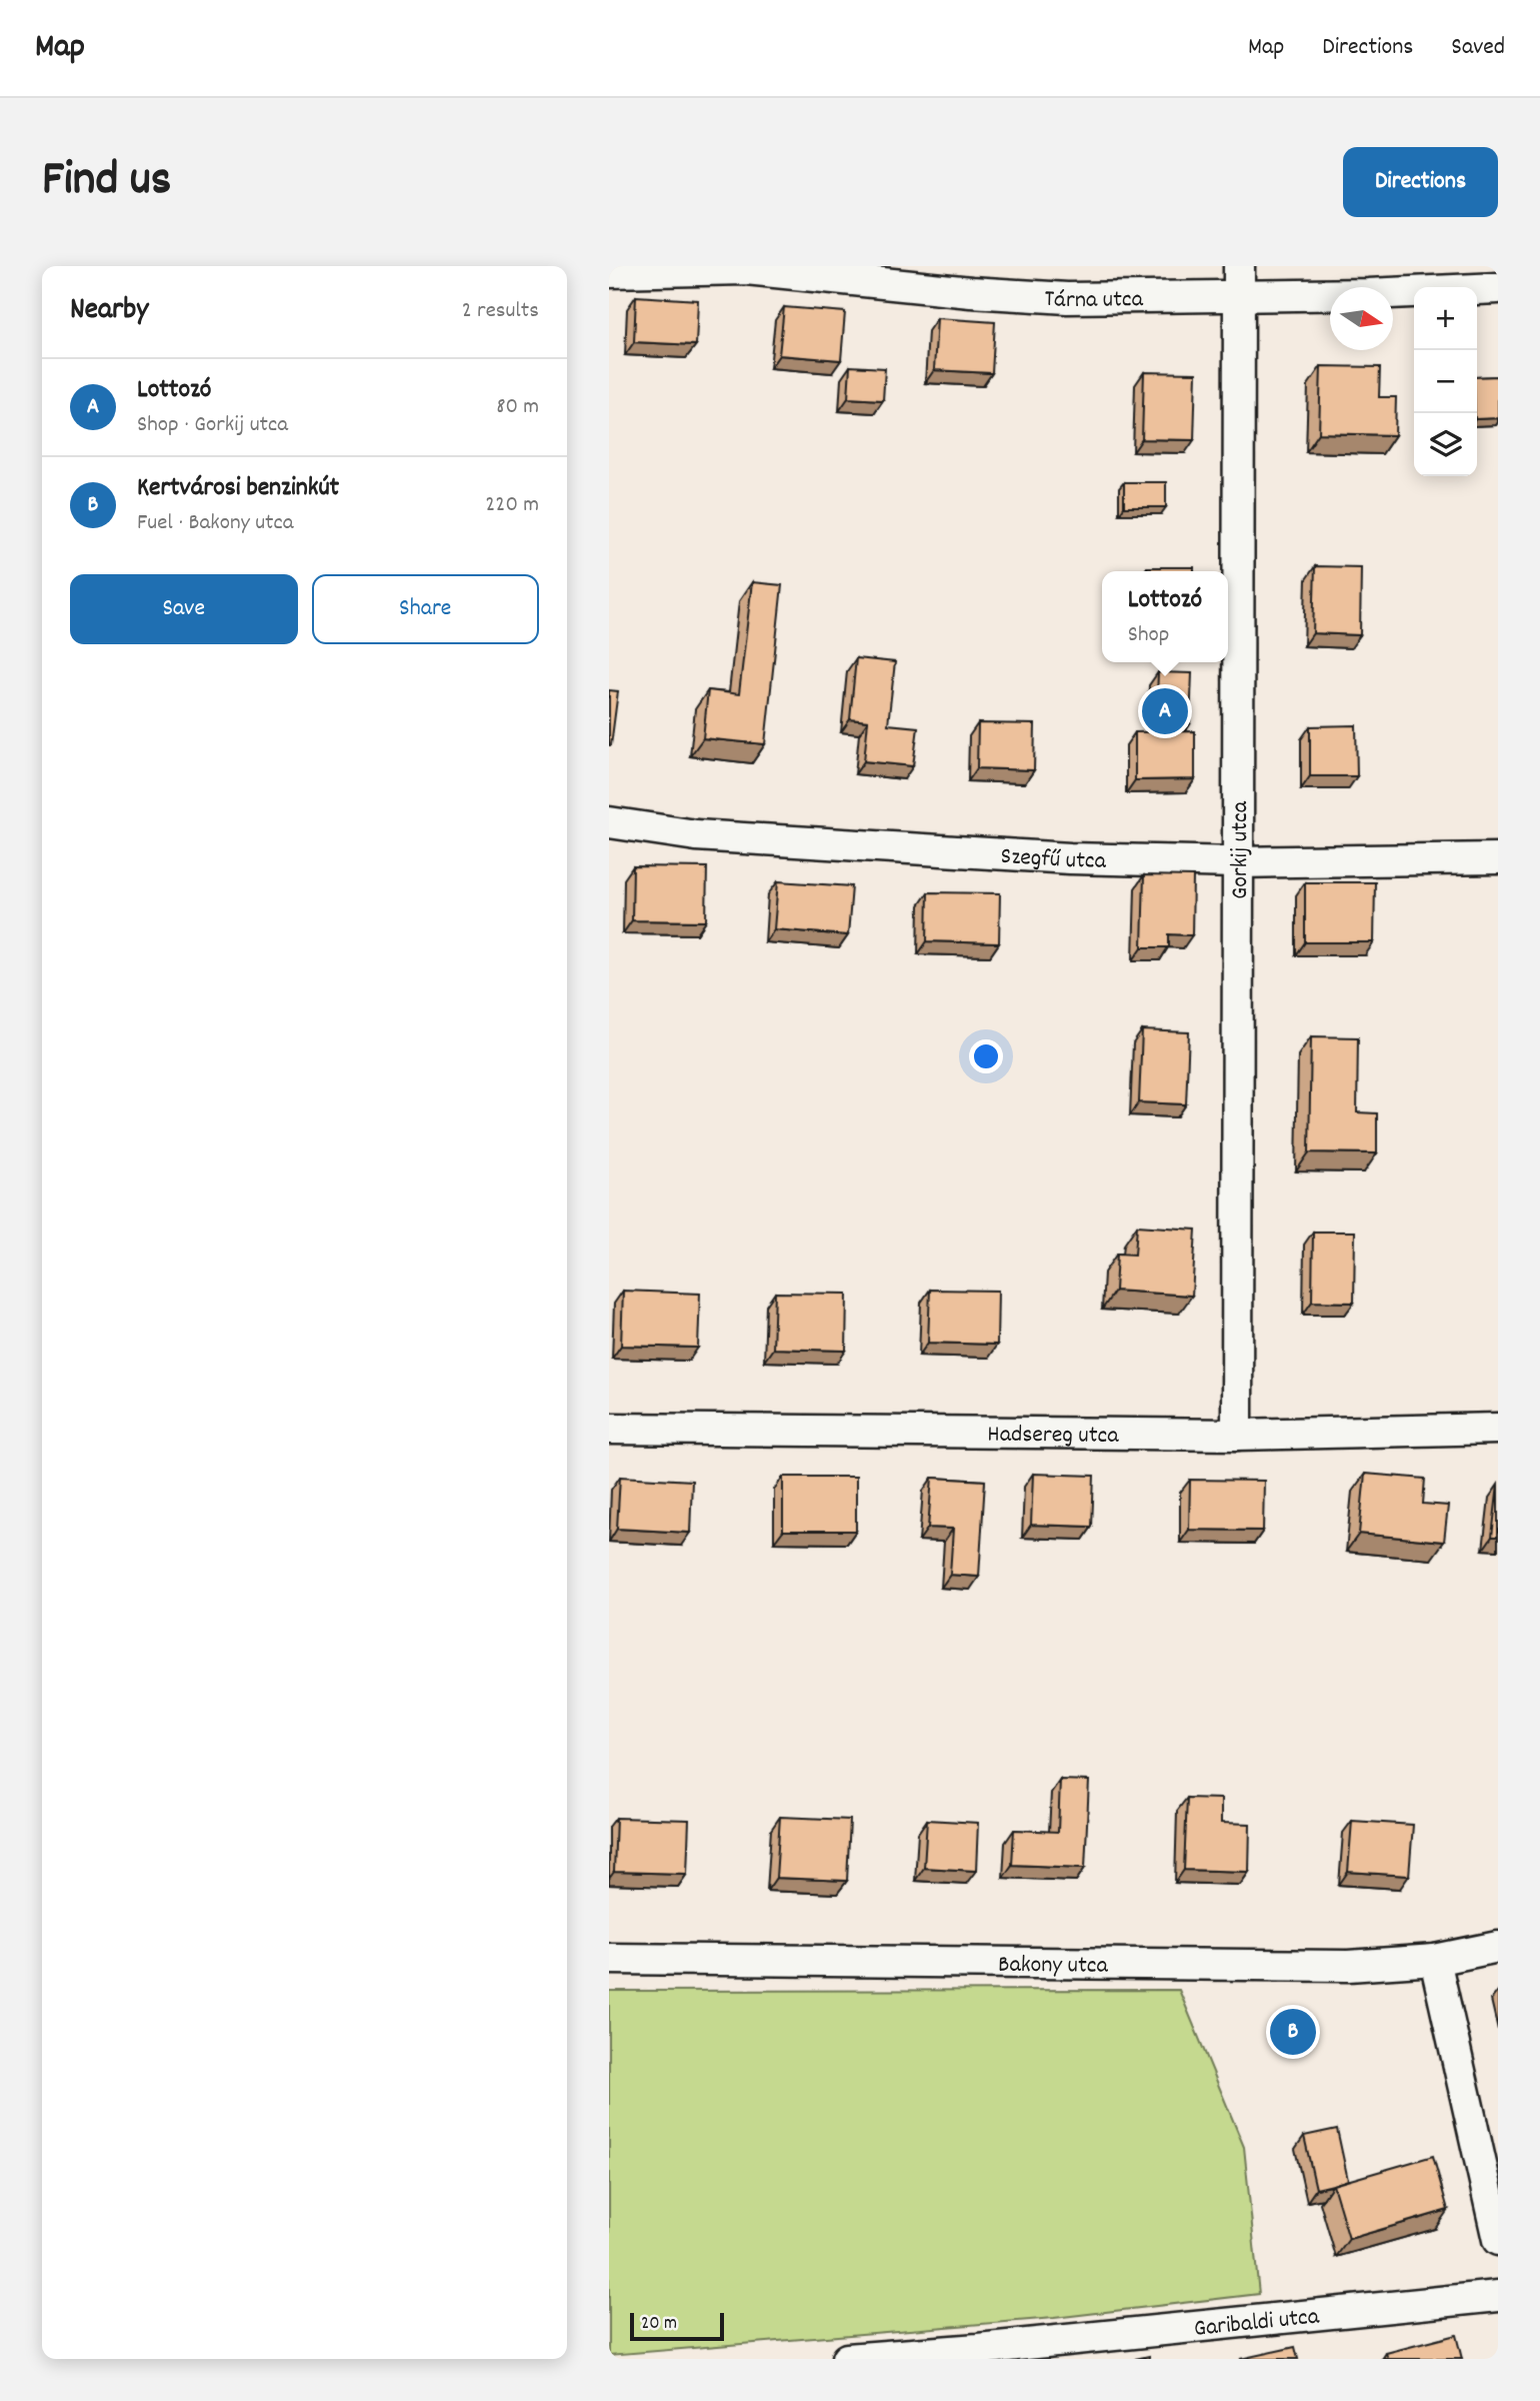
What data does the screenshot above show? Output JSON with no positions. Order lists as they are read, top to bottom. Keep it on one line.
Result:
{"streets":{"street":["Tárna utca","Gorkij utca","Szegfű utca","Hadsereg utca","Bakony utca","Garibaldi utca"]},"crossings":[["Tárna utca","Gorkij utca"],["Gorkij utca","Szegfű utca"],["Gorkij utca","Hadsereg utca"]],"scale_bar":"20 m","north":"right","page":{"header":"Map","nav":["Map","Directions","Saved"],"title":"Find us","buttons":["Directions",["Save","Share"]],"heading":["Nearby","2 results"],"map_buttons":["+","−"],"list":[{"mark":"A","name":"Lottozó","note":"Shop · Gorkij utca","value":"80 m"},{"mark":"B","name":"Kertvárosi benzinkút","note":"Fuel · Bakony utca","value":"220 m"}],"popup":["Lottozó","Shop"],"pins":["A","B"],"scale":"20 m"}}
